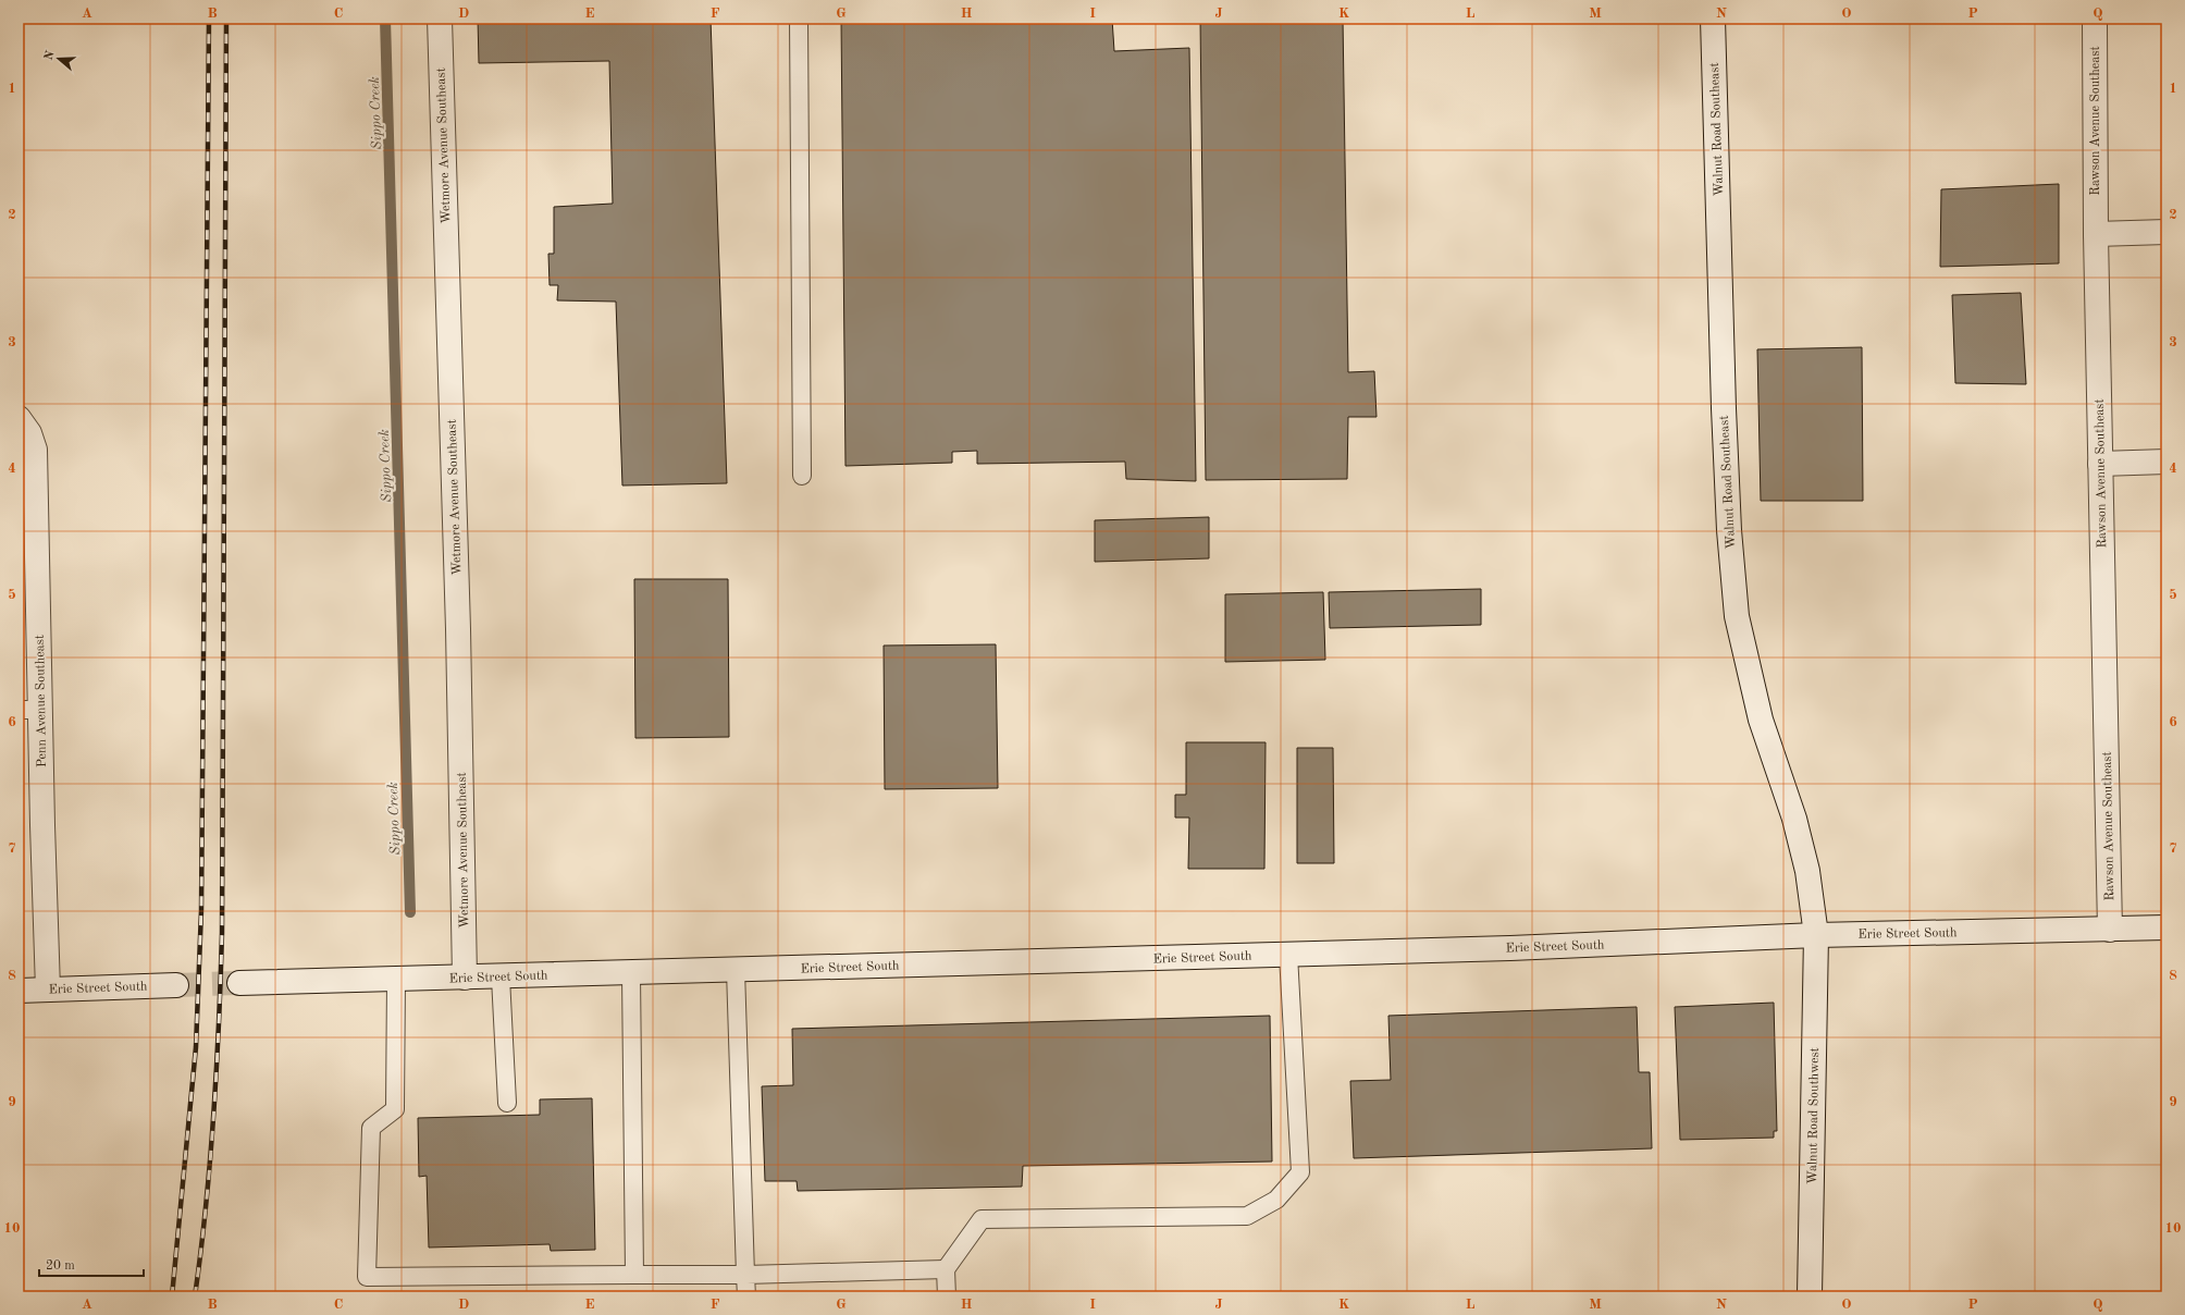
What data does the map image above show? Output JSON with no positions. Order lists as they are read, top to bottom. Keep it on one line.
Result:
{"streets":{"main road":["Rawson Avenue Southeast","Walnut Road Southeast","Wetmore Avenue Southeast","Penn Avenue Southeast","Erie Street South","Walnut Road Southwest"]},"crossings":[["Rawson Avenue Southeast","Erie Street South"],["Walnut Road Southeast","Erie Street South"],["Walnut Road Southeast","Walnut Road Southwest"],["Wetmore Avenue Southeast","Erie Street South"],["Penn Avenue Southeast","Erie Street South"],["Erie Street South","Walnut Road Southwest"]],"water":["Sippo Creek"],"scale_bar":"20 m","north":"left","grid":{"columns":["A","B","C","D","E","F","G","H","I","J","K","L","M","N","O","P","Q"],"rows":["1","2","3","4","5","6","7","8","9","10"]}}
